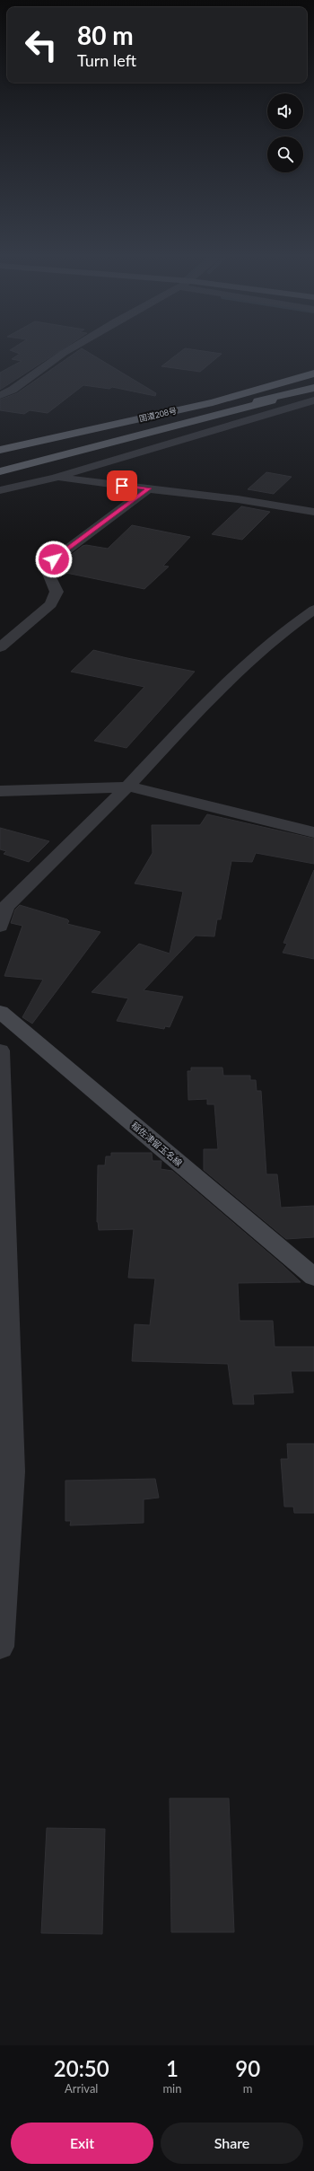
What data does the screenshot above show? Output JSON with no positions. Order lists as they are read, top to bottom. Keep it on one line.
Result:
{"streets":{"highway":["国道208号"],"main road":["稲佐津留玉名線"]},"page":{"turn":["80 m","Turn left"],"eta":["20:50","Arrival","1","min","90","m"],"buttons":["Exit","Share"]}}
